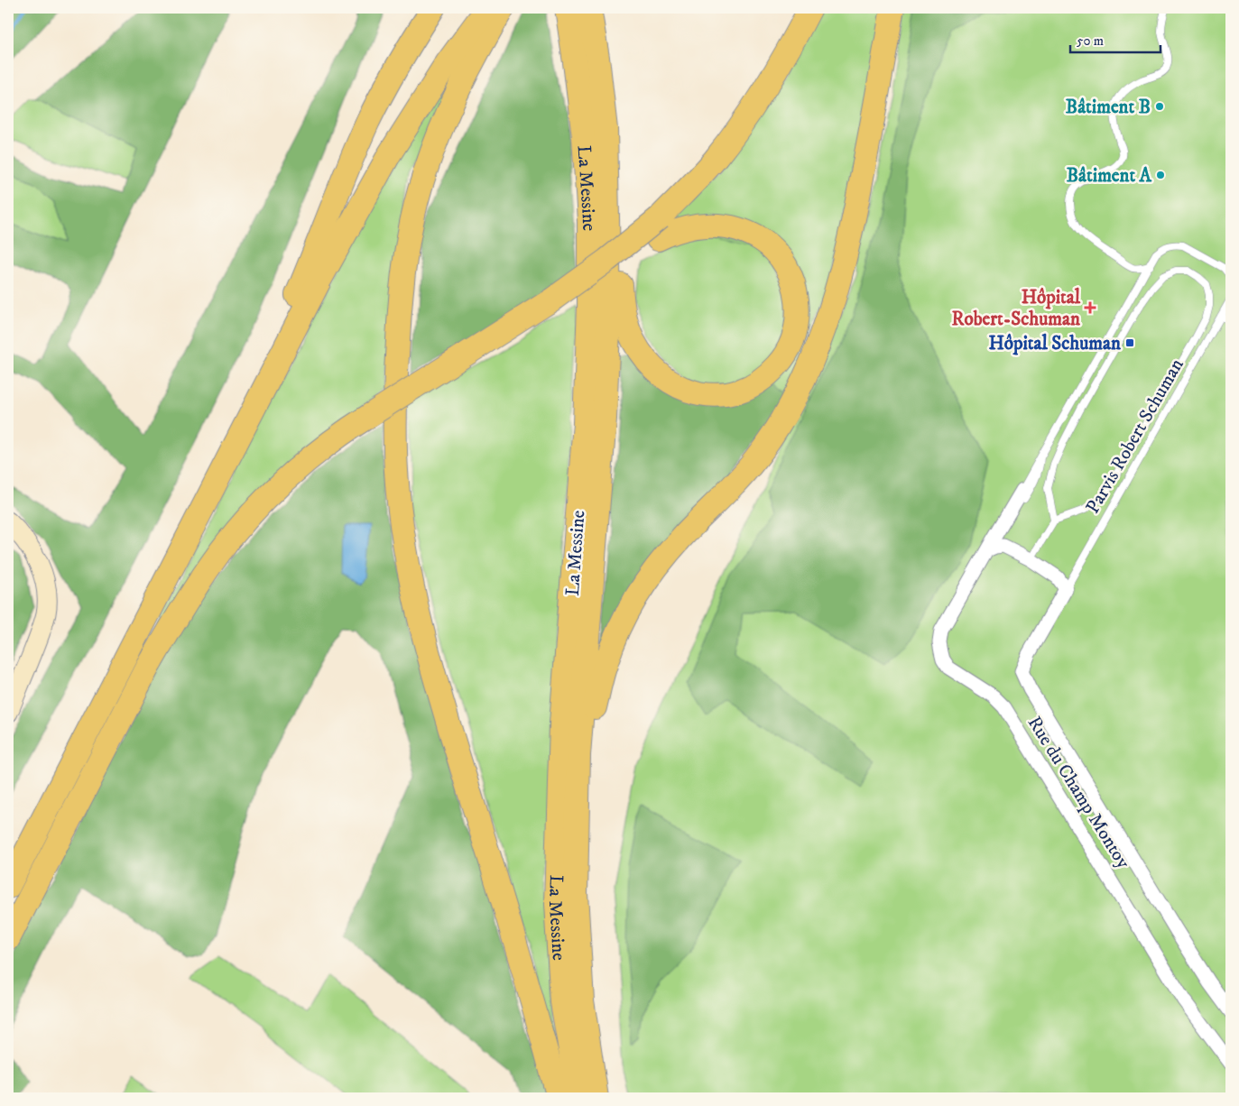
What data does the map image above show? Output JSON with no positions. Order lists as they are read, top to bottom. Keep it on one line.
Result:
{"streets":{"highway":["La Messine"],"street":["Rue du Champ Montoy"],"lane":["Parvis Robert Schuman"]},"crossings":[["Parvis Robert Schuman","Rue du Champ Montoy"]],"places":{"other":["Bâtiment B","Bâtiment A"],"health":["Hôpital Robert-Schuman"],"transit":["Hôpital Schuman"]},"scale_bar":"50 m"}
